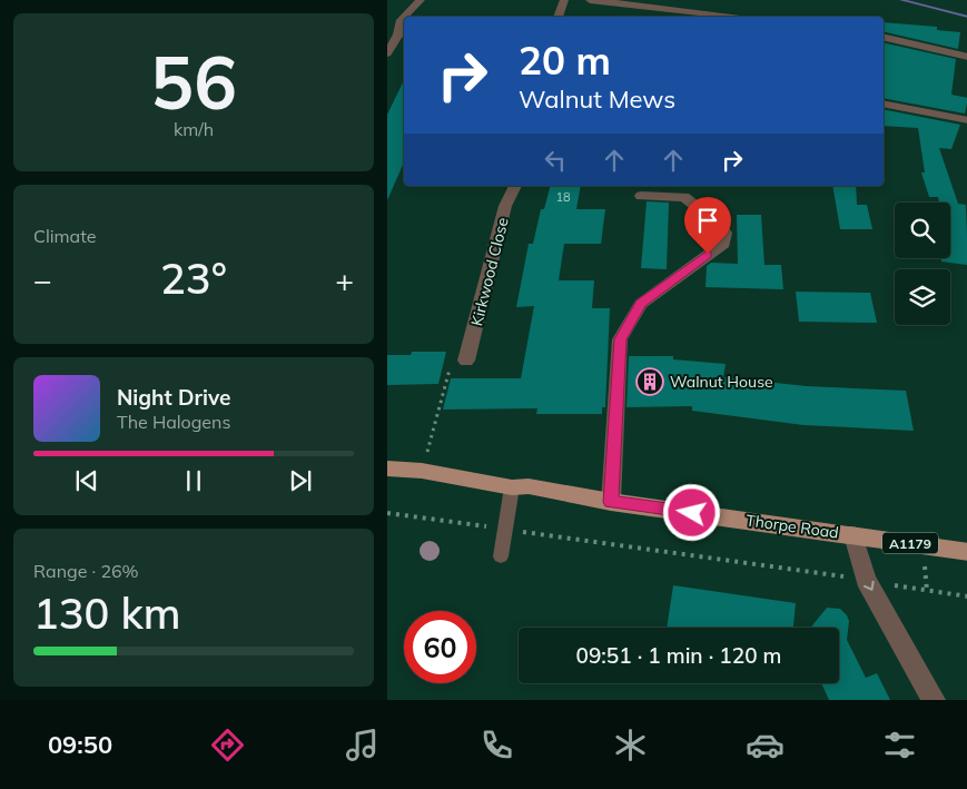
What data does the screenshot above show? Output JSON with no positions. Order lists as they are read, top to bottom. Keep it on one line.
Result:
{"streets":{"main road":["Thorpe Road","A1179"],"street":["Kirkwood Close"]},"places":{"building":["Walnut House"]},"house_numbers":["18"],"page":{"tile":[["56","km/h"],"Climate",["Range · 26%","130 km"]],"turn":["20 m","Walnut Mews"],"heat":["−","23°","+"],"song":["Night Drive","The Halogens"],"limit":"60","trip":"09:51 · 1 min · 120 m","tabs":"09:50"}}
